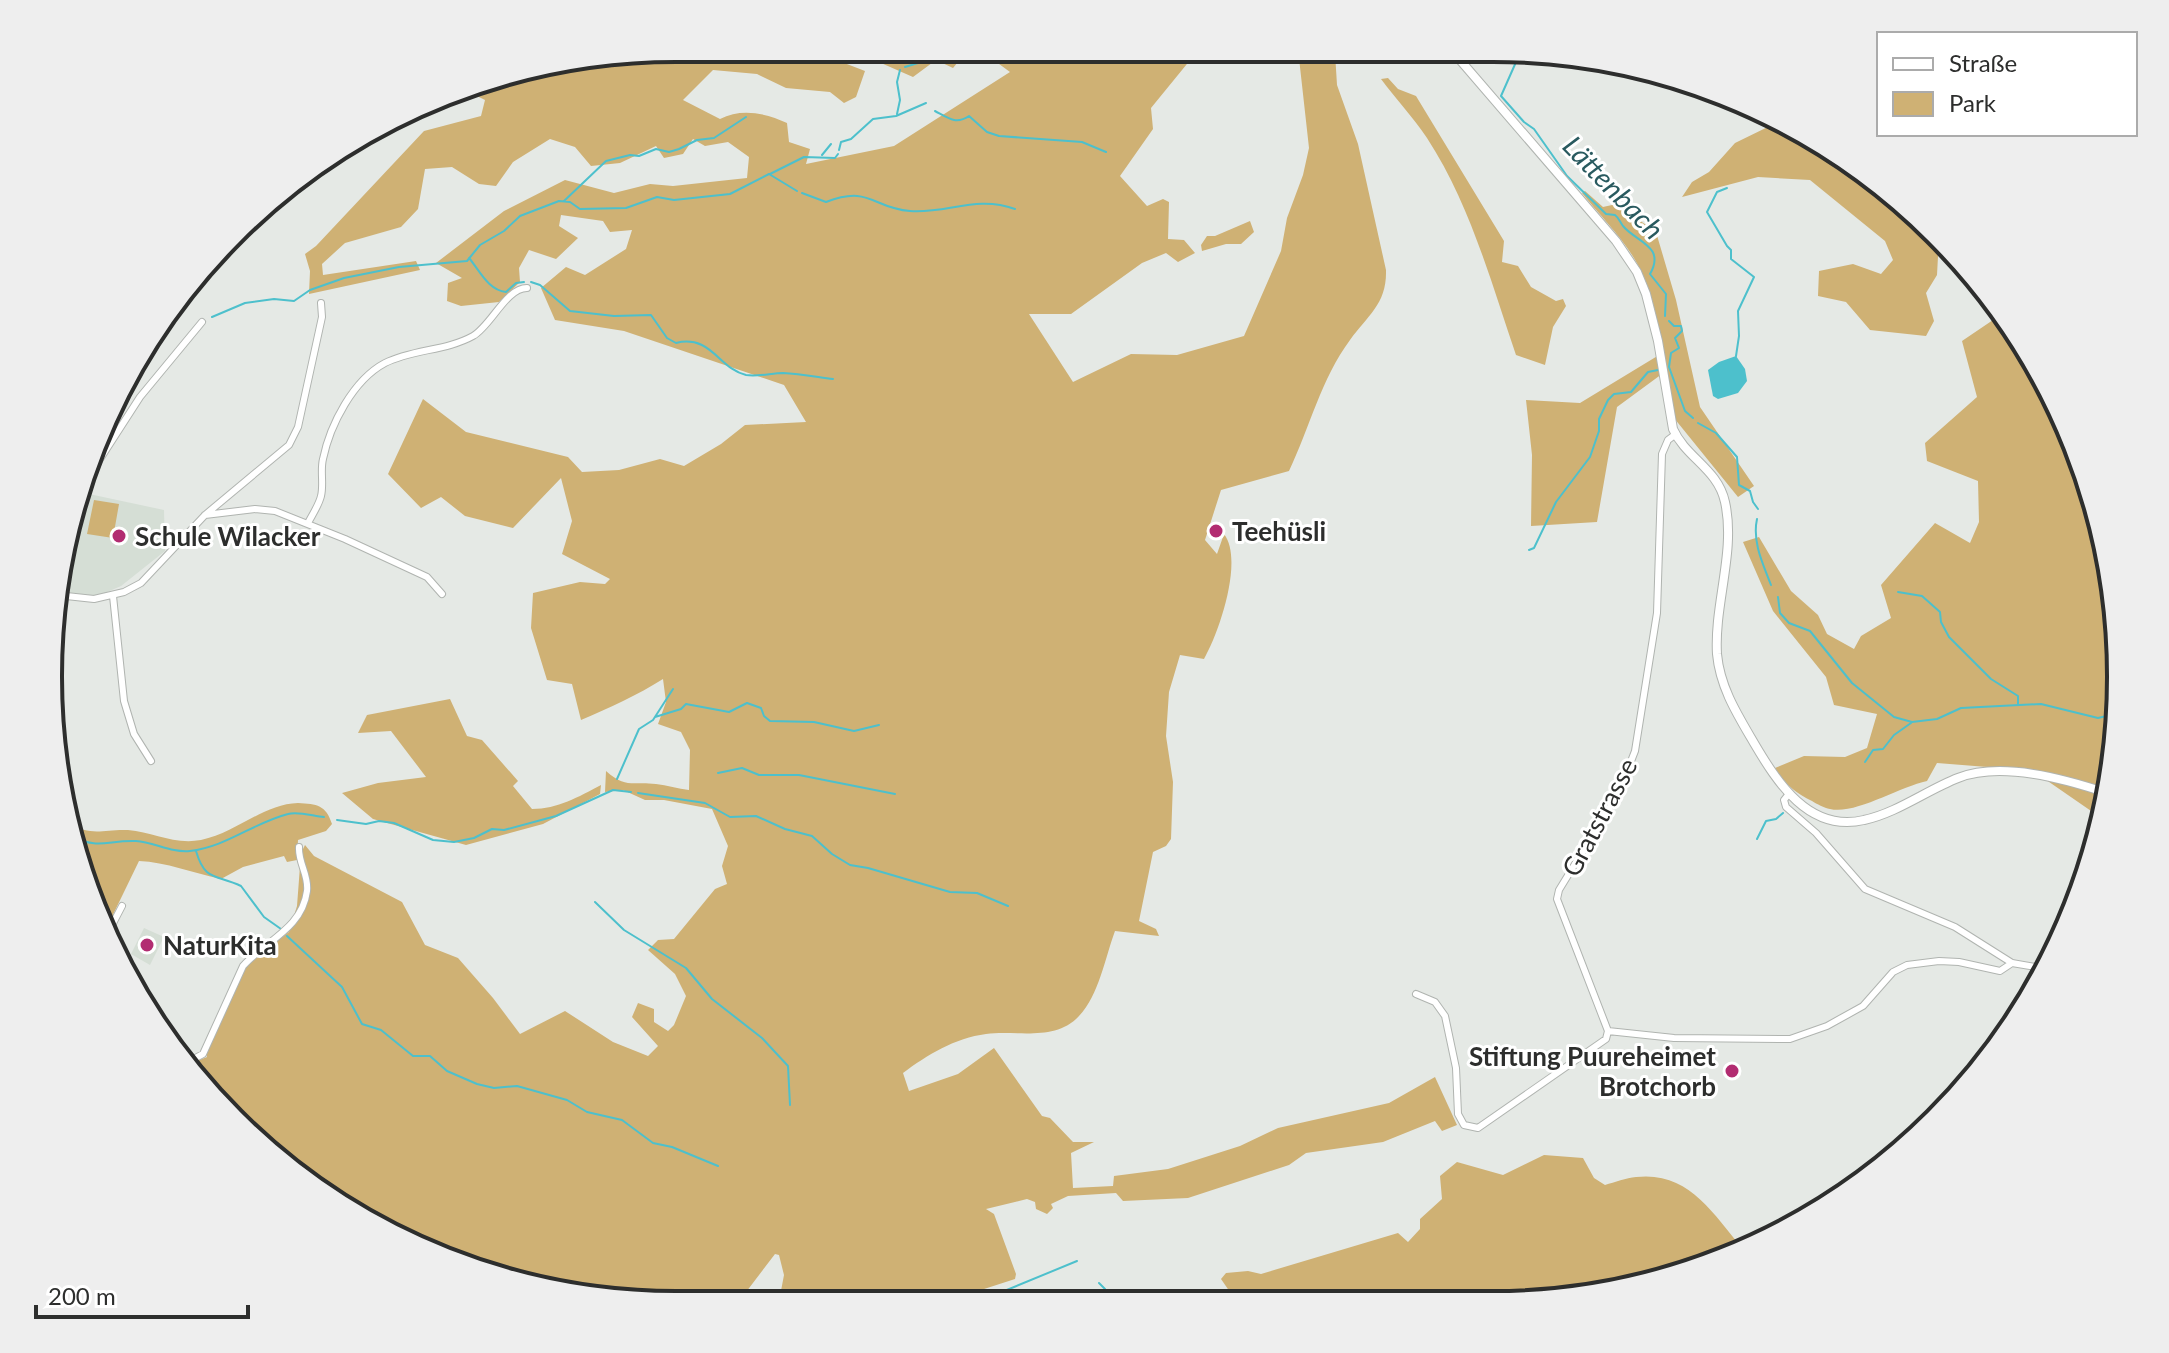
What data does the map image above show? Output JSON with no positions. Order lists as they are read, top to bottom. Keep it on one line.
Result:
{"streets":{"street":["Gratstrasse"]},"water":["Lättenbach"],"places":["Teehüsli","Schule Wilacker","NaturKita","Stiftung Puureheimet Brotchorb"],"legend":["Straße","Park"],"scale_bar":"200 m"}
